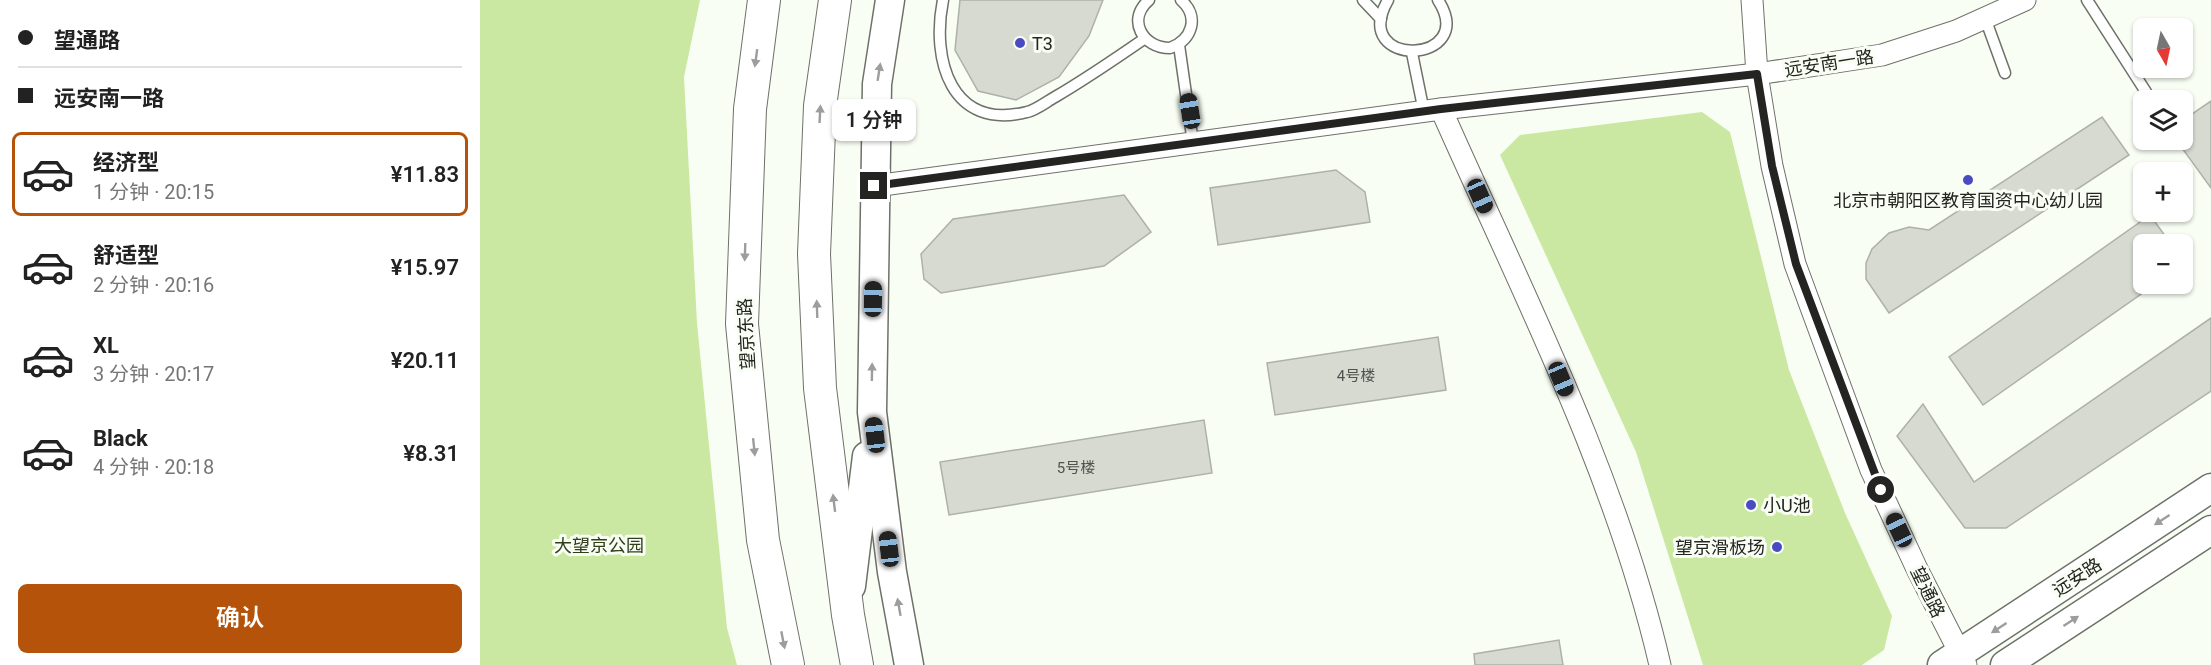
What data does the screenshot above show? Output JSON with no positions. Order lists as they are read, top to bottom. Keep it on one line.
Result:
{"streets":{"main road":["望京东路"],"street":["远安南一路","远安路","望通路"]},"crossings":[["远安南一路","望通路"],["远安路","望通路"]],"parks":["大望京公园"],"places":["T3","北京市朝阳区教育国资中心幼儿园","小U池","望京滑板场"],"house_numbers":["4号楼","5号楼"],"north":"bottom","page":{"banner":["望通路","远安南一路"],"map_buttons":["+","−"],"bubble":"1 分钟","list":[{"name":"经济型","note":"1 分钟 · 20:15","value":"¥11.83"},{"name":"舒适型","note":"2 分钟 · 20:16","value":"¥15.97"},{"name":"XL","note":"3 分钟 · 20:17","value":"¥20.11"},{"name":"Black","note":"4 分钟 · 20:18","value":"¥8.31"}],"buttons":"确认"}}
